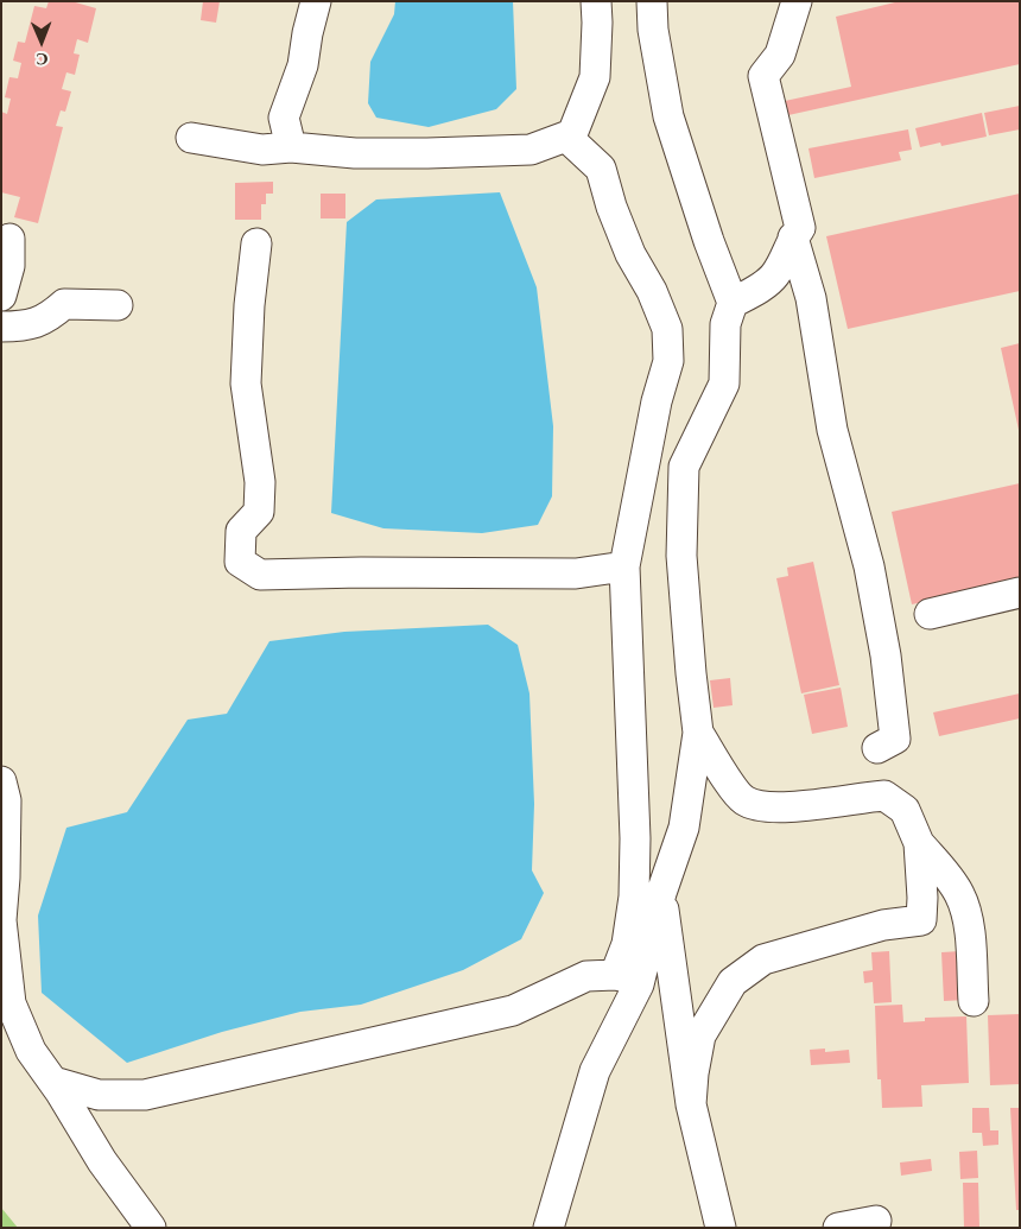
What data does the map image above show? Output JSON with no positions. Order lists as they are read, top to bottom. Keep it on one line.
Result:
{"north":"bottom"}
